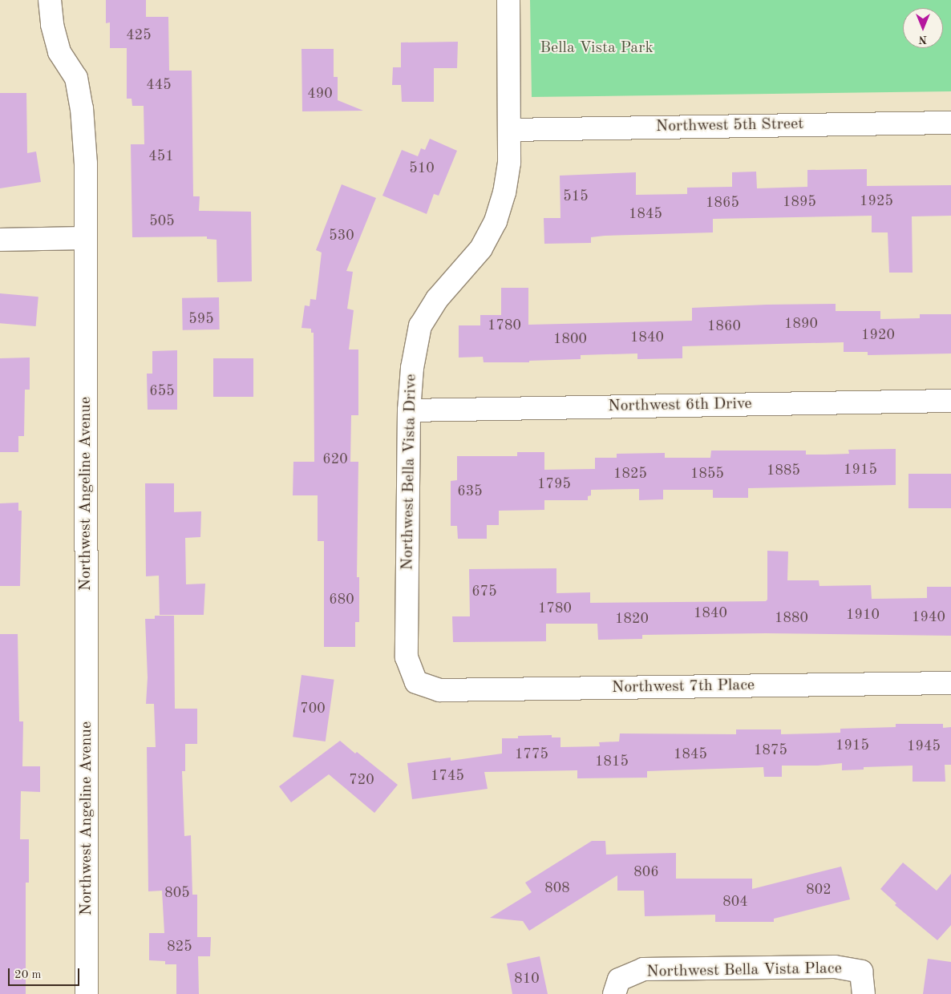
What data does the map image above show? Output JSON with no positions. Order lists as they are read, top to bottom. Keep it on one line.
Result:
{"streets":{"street":["Northwest 5th Street","Northwest 6th Drive","Northwest Bella Vista Drive","Northwest Angeline Avenue","Northwest 7th Place","Northwest Bella Vista Place"]},"crossings":[["Northwest 5th Street","Northwest Bella Vista Drive"],["Northwest 6th Drive","Northwest Bella Vista Drive"],["Northwest Bella Vista Drive","Northwest 7th Place"]],"parks":["Bella Vista Park"],"house_numbers":["425","445","490","451","510","515","1925","1895","1865","1845","505","530","595","1890","1780","1860","1920","1840","1800","655","620","1915","1885","1825","1855","1795","635","675","680","1780","1840","1910","1940","1880","1820","700","1915","1945","1875","1775","1845","1815","1745","720","806","808","802","805","804","825","810"],"scale_bar":"20 m","north":"bottom"}
